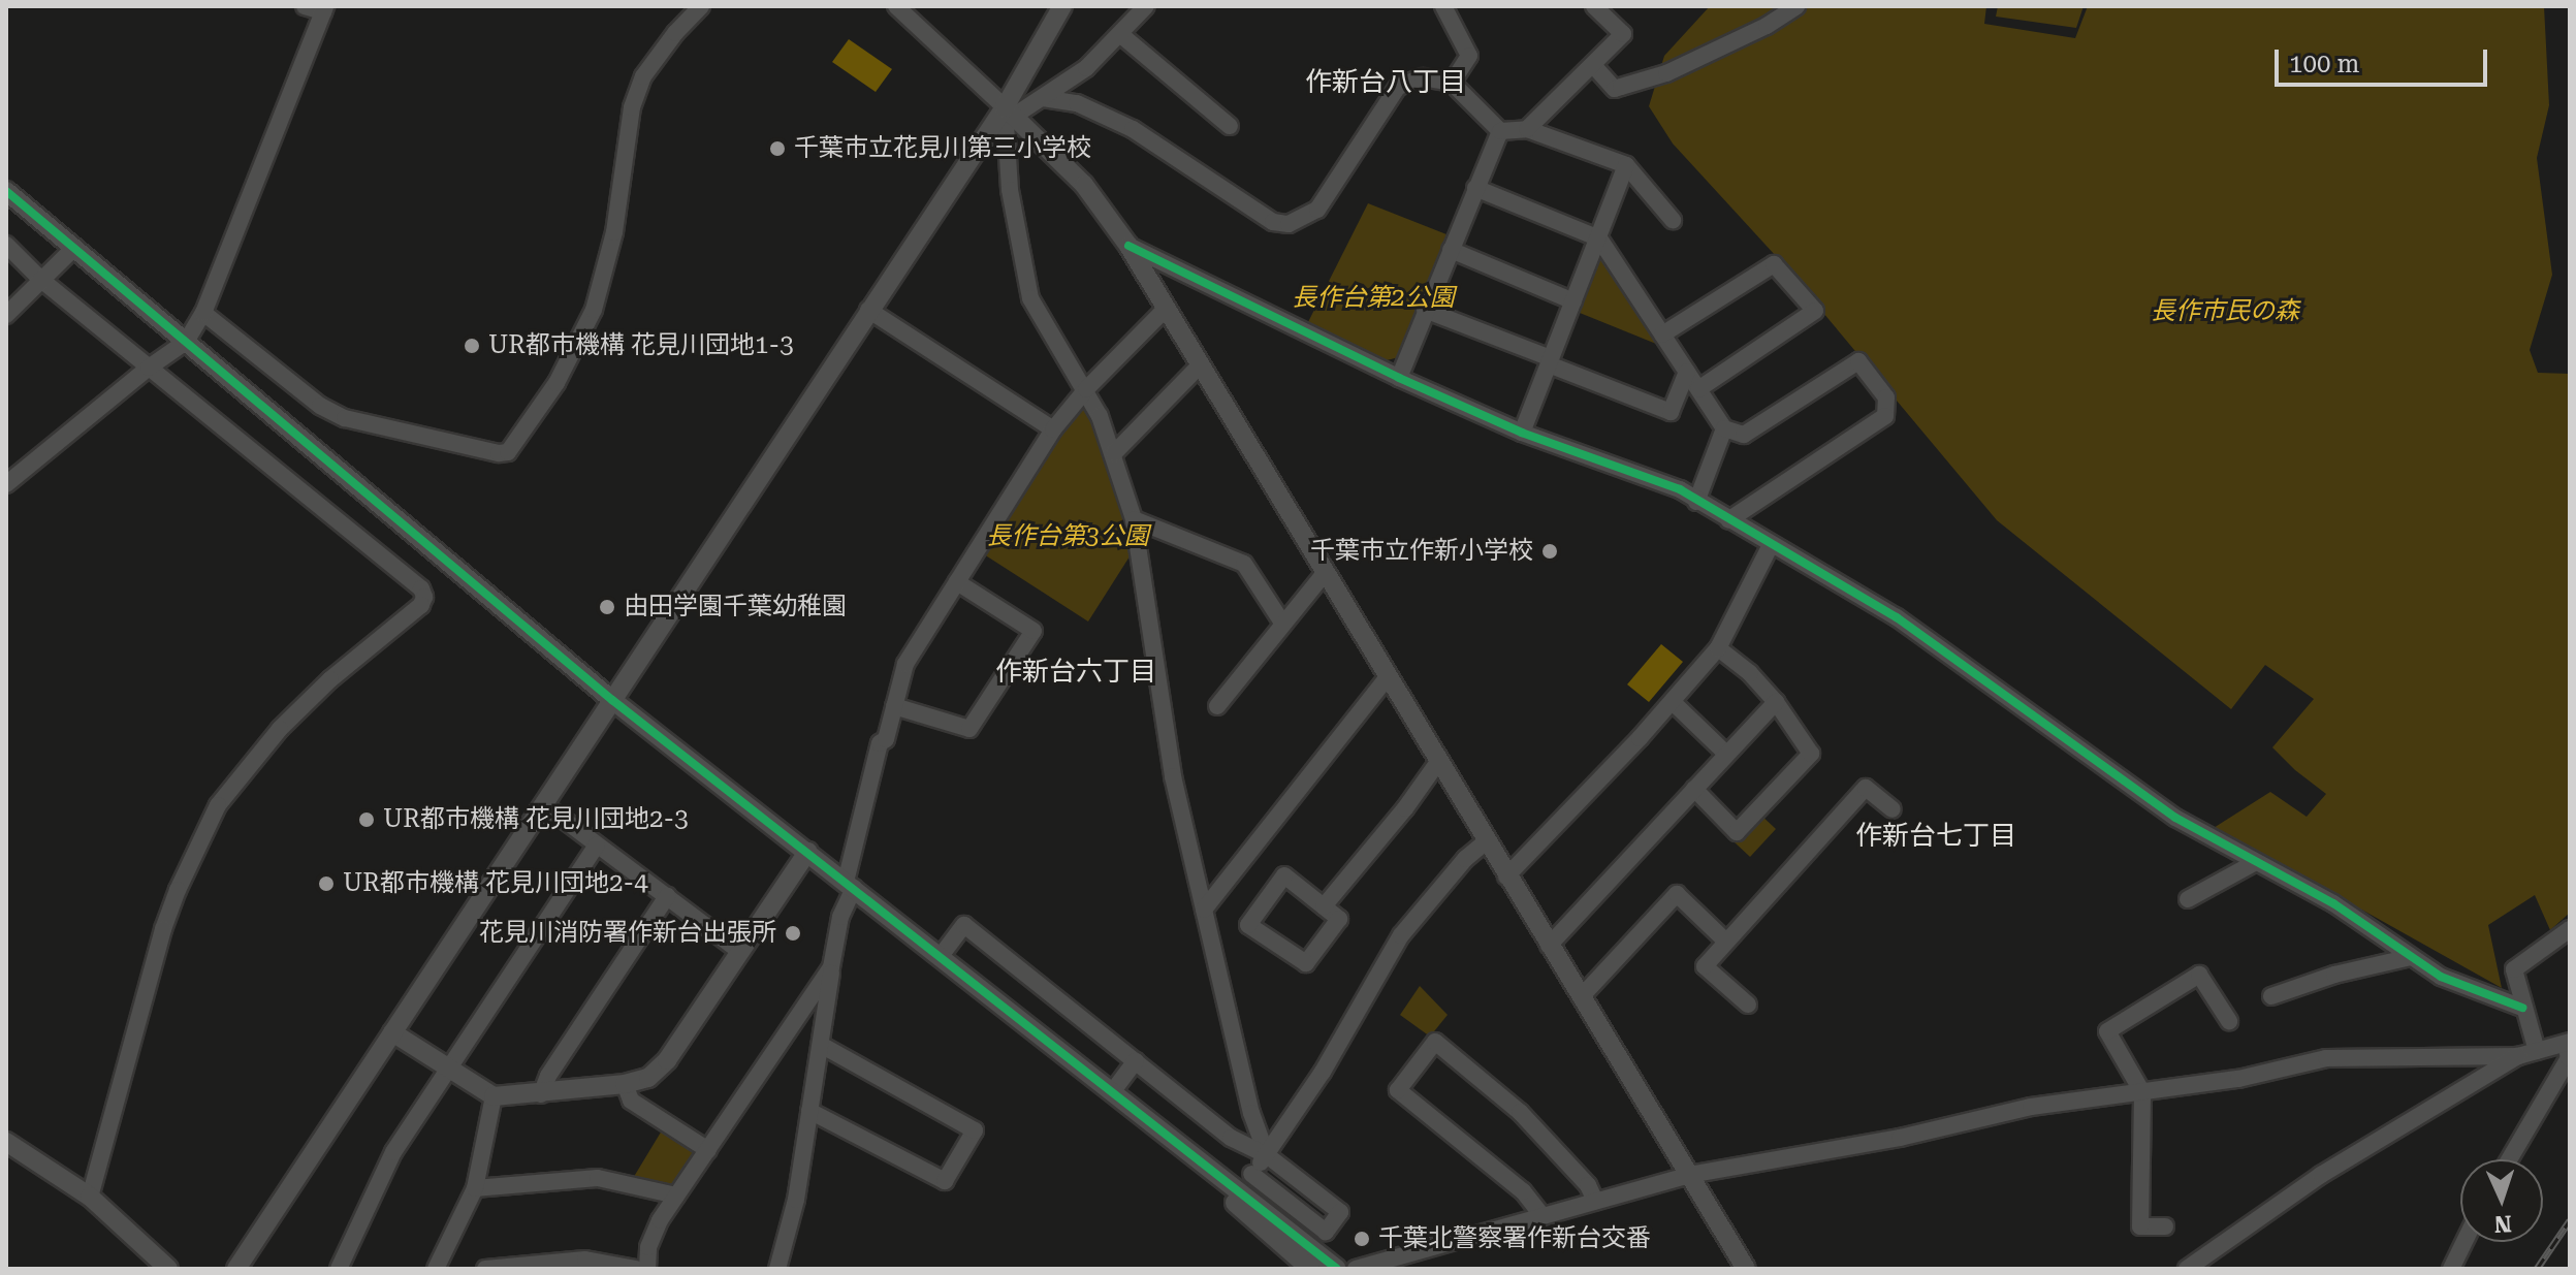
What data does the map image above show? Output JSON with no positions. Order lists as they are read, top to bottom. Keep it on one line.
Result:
{"districts":["作新台八丁目","作新台六丁目","作新台七丁目"],"parks":["長作台第2公園","長作市民の森","長作台第3公園"],"places":["千葉市立花見川第三小学校","UR都市機構 花見川団地1-3","千葉市立作新小学校","由田学園千葉幼稚園","UR都市機構 花見川団地2-3","UR都市機構 花見川団地2-4","花見川消防署作新台出張所","千葉北警察署作新台交番"],"scale_bar":"100 m","north":"bottom"}
